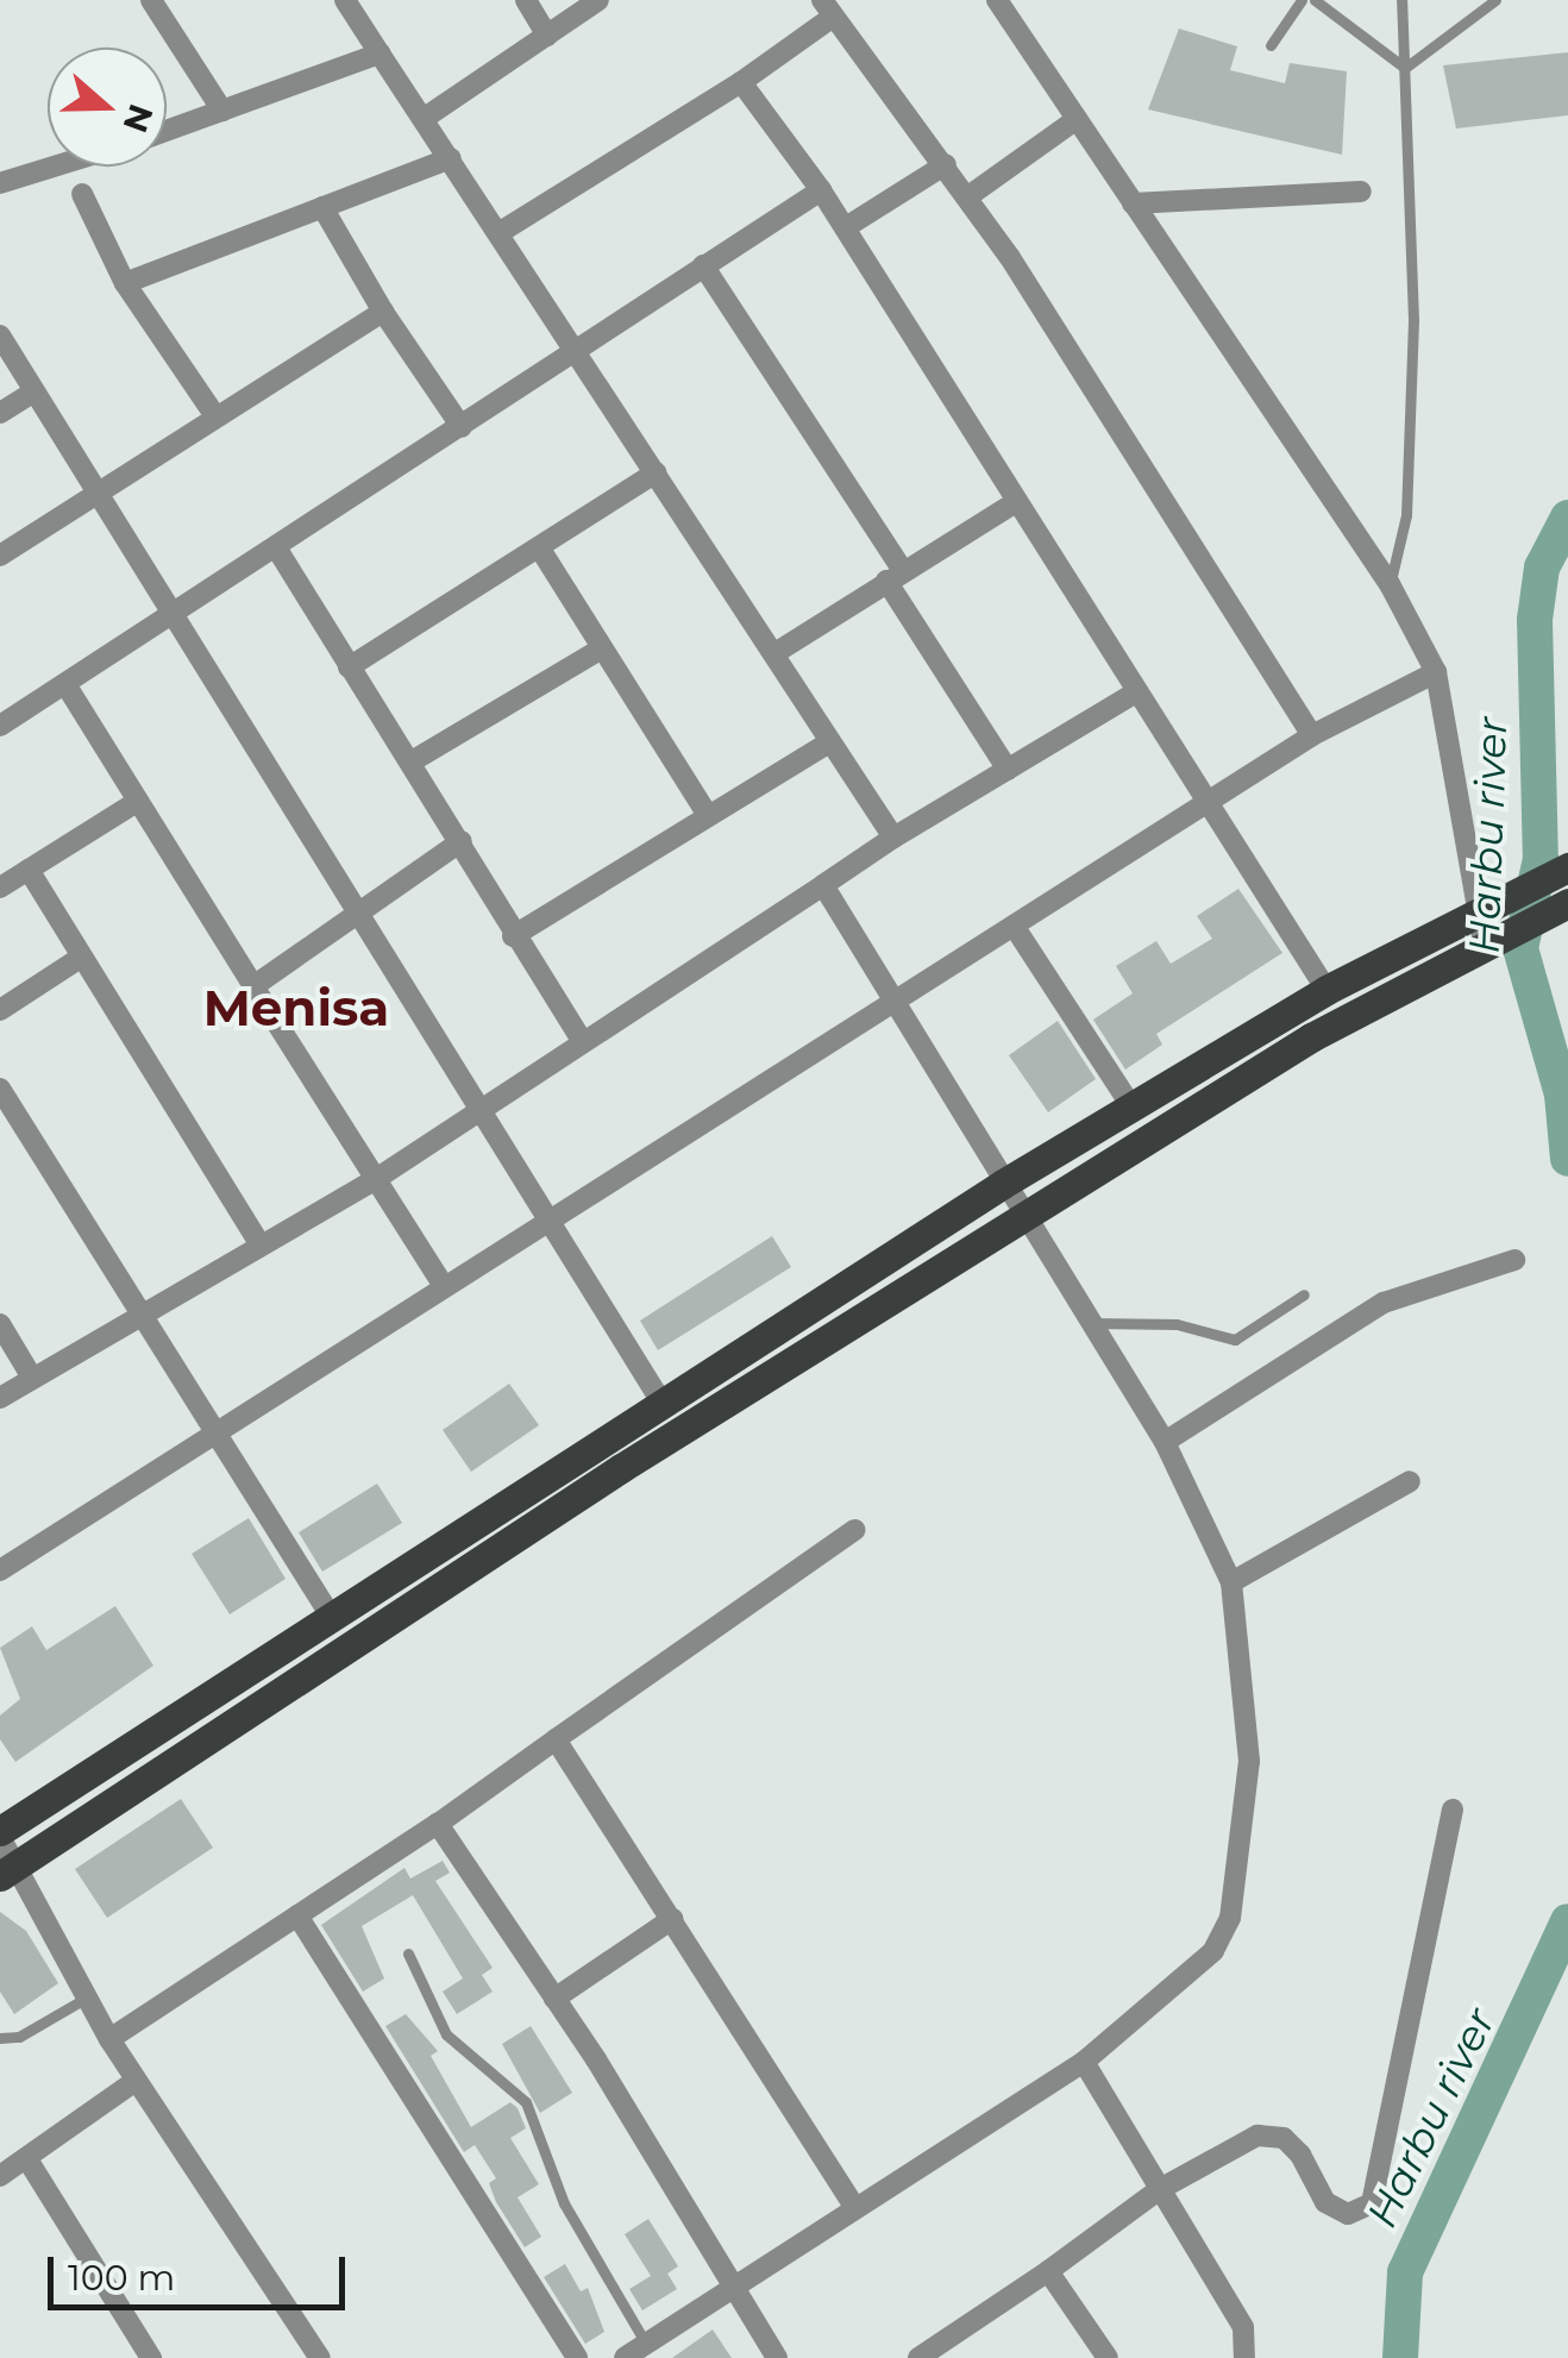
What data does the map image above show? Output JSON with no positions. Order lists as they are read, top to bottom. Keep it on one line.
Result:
{"districts":["Menisa"],"water":["Harbu river"],"scale_bar":"100 m","north":"right"}
